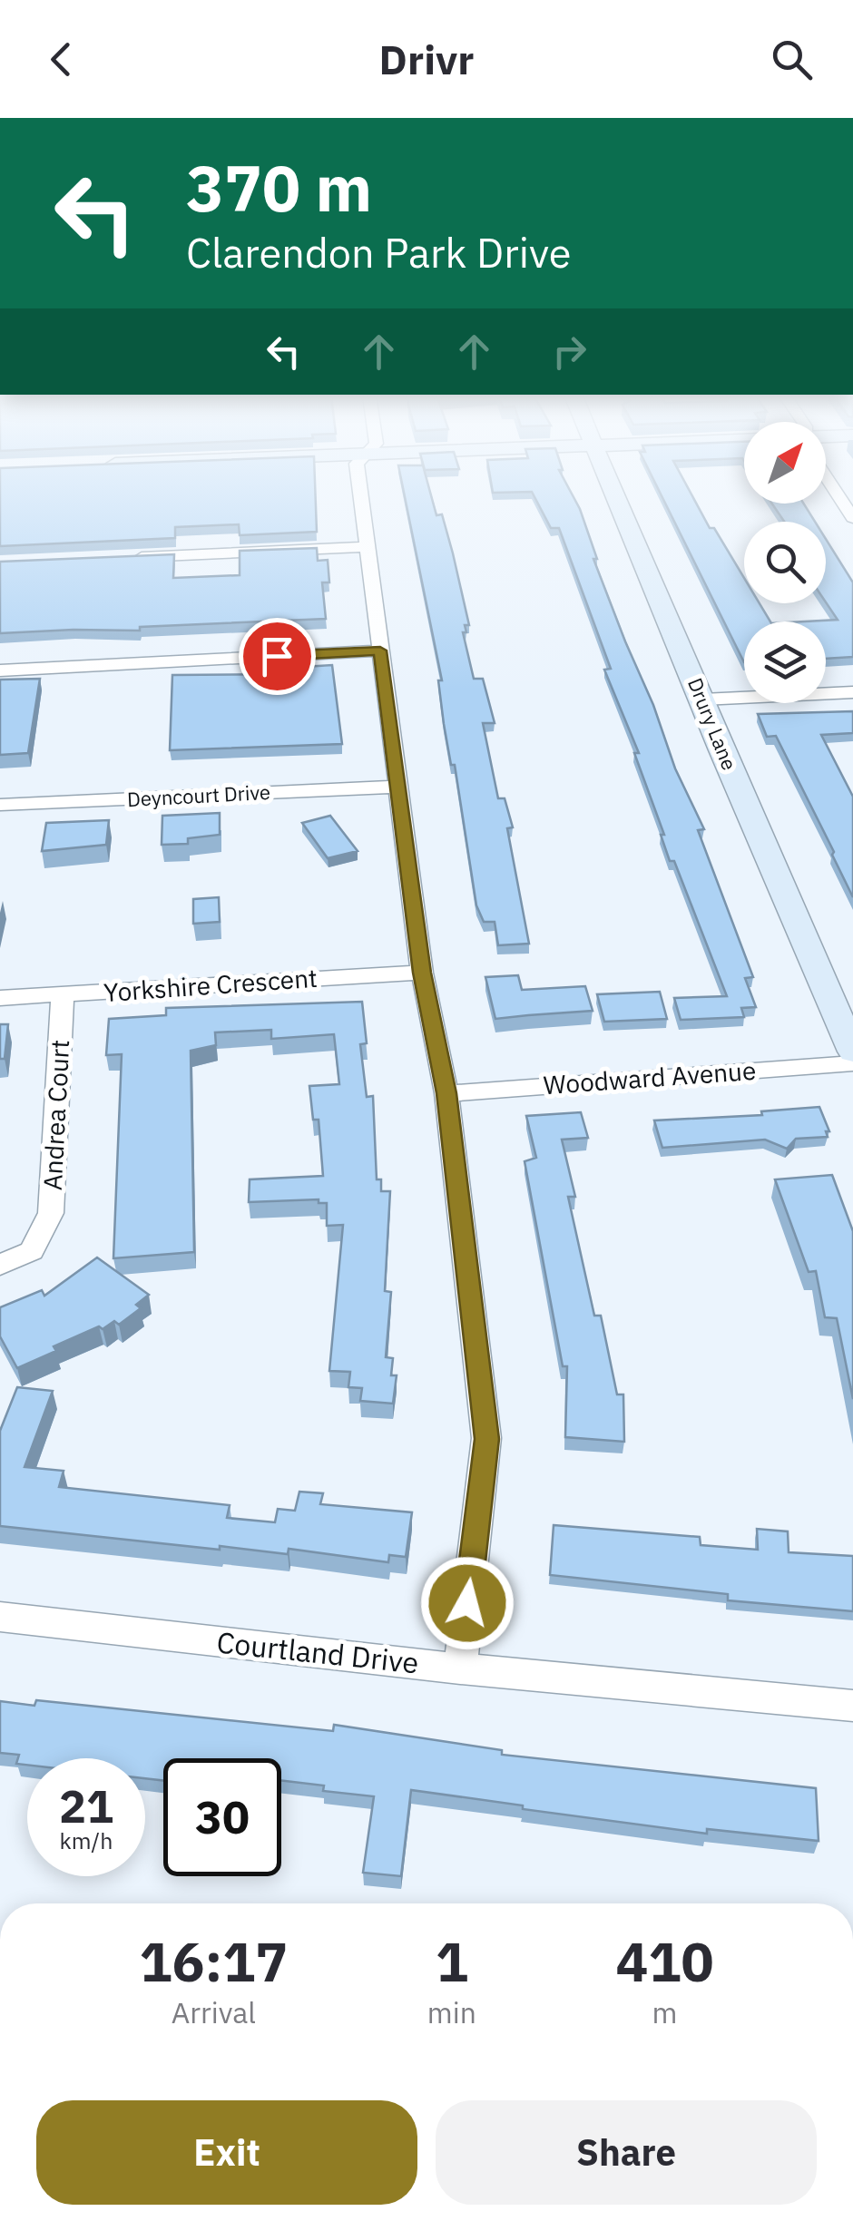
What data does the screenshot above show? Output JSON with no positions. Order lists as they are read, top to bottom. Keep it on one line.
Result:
{"streets":{"street":["Drury Lane","Deyncourt Drive","Yorkshire Crescent","Woodward Avenue","Andrea Court","Courtland Drive"]},"crossings":[["Yorkshire Crescent","Andrea Court"]],"north":"top right","page":{"header":"Drivr","turn":["370 m","Clarendon Park Drive"],"speed":"21 km/h","limit":"30","eta":["16:17","Arrival","1","min","410","m"],"buttons":["Exit","Share"]}}
